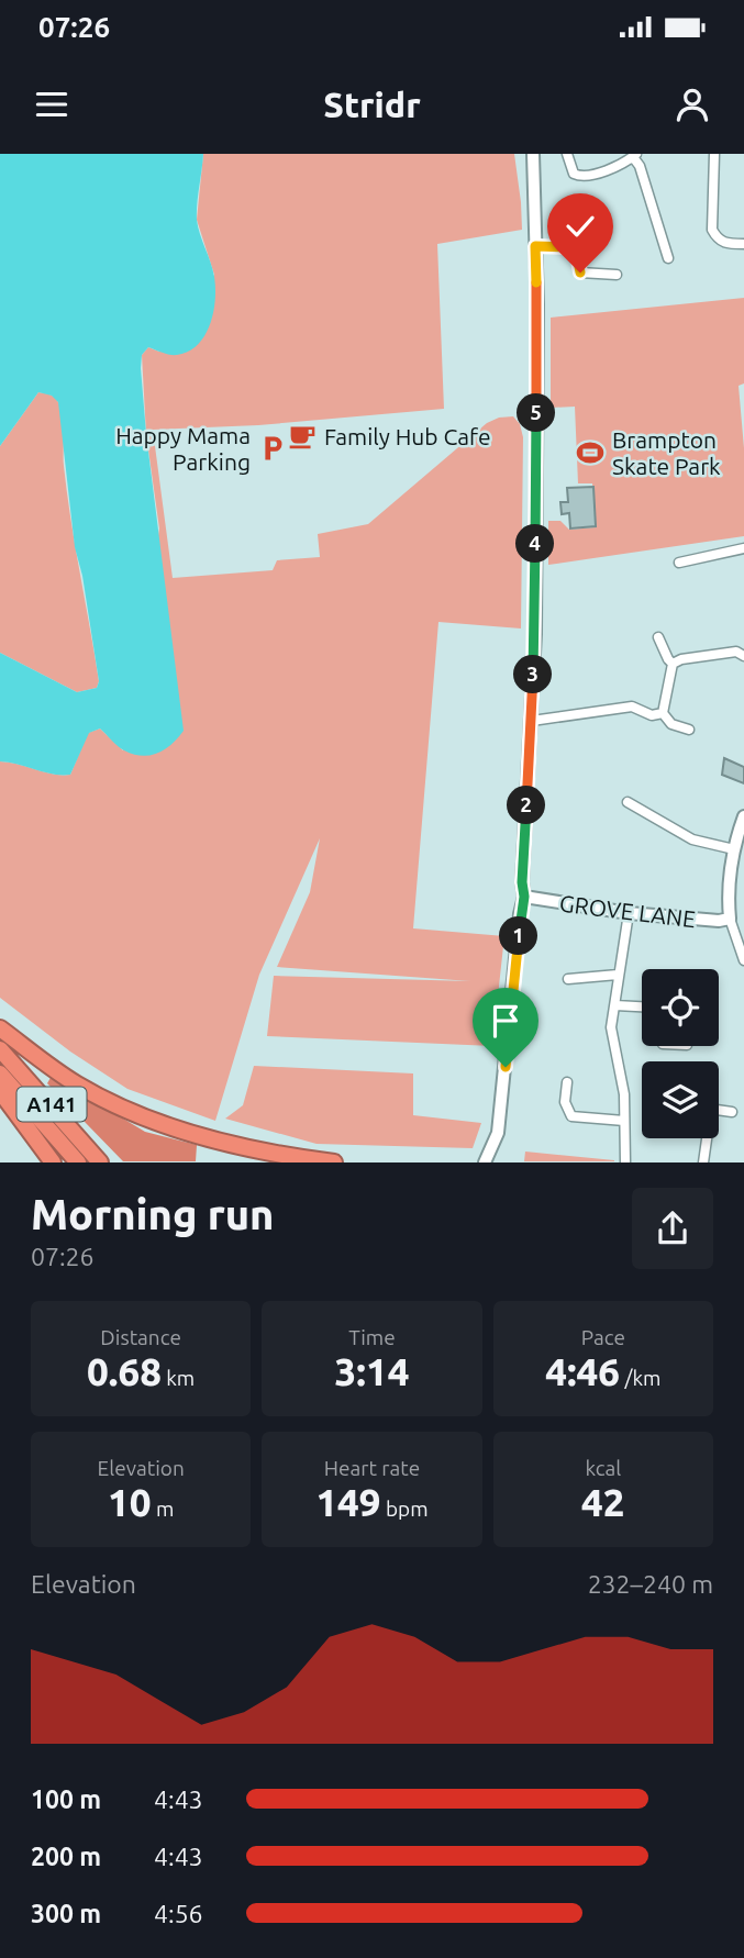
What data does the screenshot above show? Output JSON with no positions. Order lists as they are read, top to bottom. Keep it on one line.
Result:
{"streets":{"highway":["A141"],"main road":["GROVE LANE"]},"places":{"cafe":["Family Hub Cafe"],"parking":["Happy Mama Parking"],"sports":["Brampton Skate Park"]},"page":{"status":"07:26","header":"Stridr","pins":["5","4","3","2","1"],"heading":["Morning run","07:26"],"stats":[["Distance","0.68 km"],["Time","3:14"],["Pace","4:46 /km"],["Elevation","10 m"],["Heart rate","149 bpm"],["kcal","42"]],"chart":["Elevation","232–240 m"],"list":[{"name":"100 m","note":"4:43"},{"name":"200 m","note":"4:43"},{"name":"300 m","note":"4:56"}]}}
